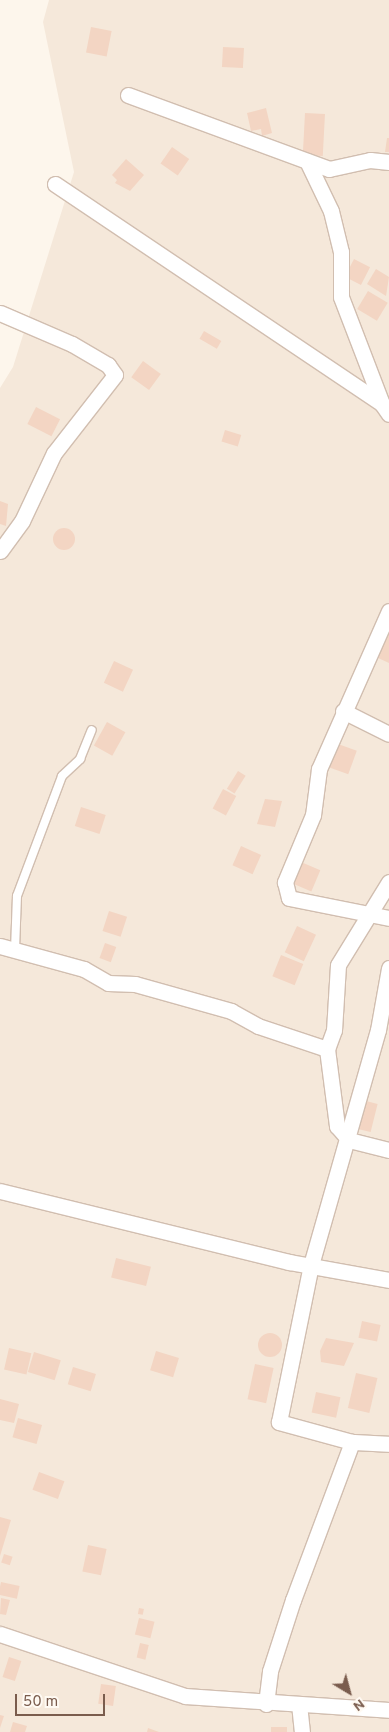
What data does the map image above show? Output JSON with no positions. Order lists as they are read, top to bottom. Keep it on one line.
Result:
{"scale_bar":"50 m","north":"bottom right"}
